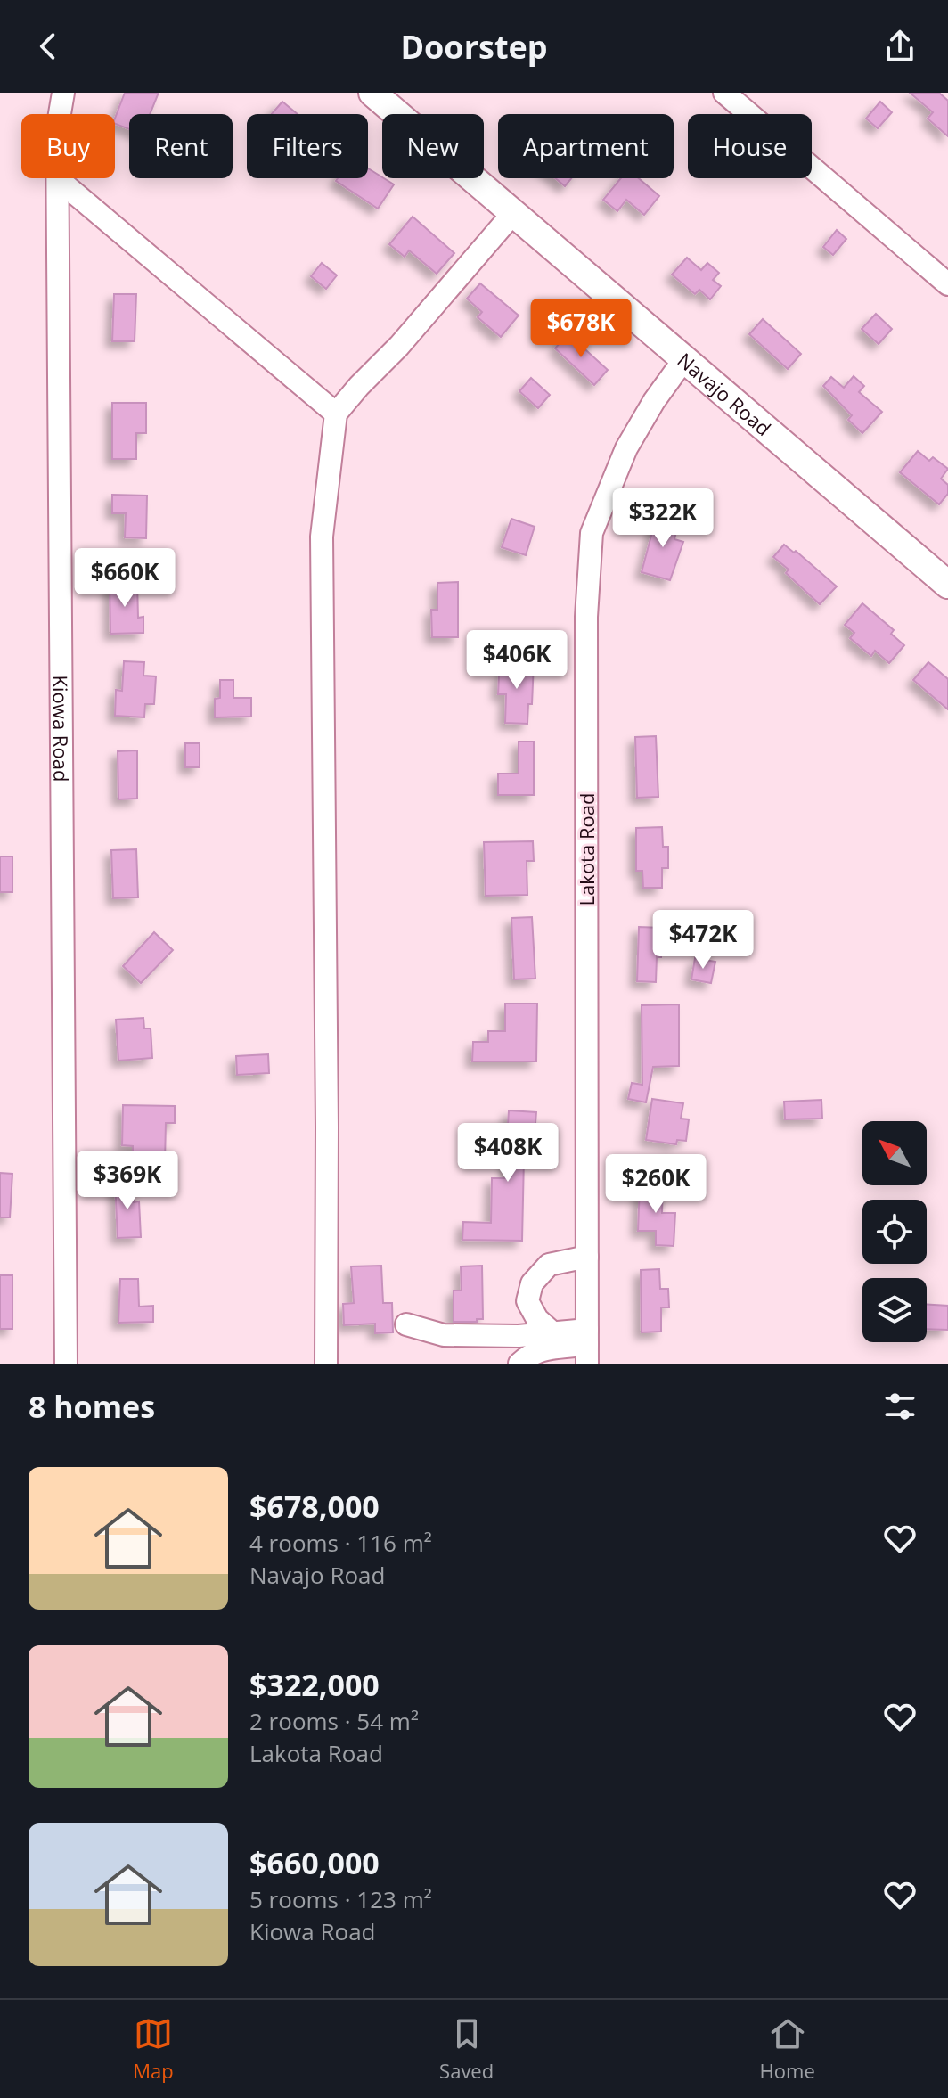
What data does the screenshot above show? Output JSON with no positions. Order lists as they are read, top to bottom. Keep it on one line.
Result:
{"streets":{"main road":["Navajo Road"],"street":["Kiowa Road","Lakota Road"]},"crossings":[["Navajo Road","Lakota Road"]],"north":"top left","page":{"header":"Doorstep","chip":["Buy","Rent","Filters","New","Apartment","House"],"price":["$678K","$322K","$660K","$406K","$472K","$408K","$369K","$260K"],"heading":"8 homes","list":[{"name":"$678,000","note":"4 rooms · 116 m² · Navajo Road"},{"name":"$322,000","note":"2 rooms · 54 m² · Lakota Road"},{"name":"$660,000","note":"5 rooms · 123 m² · Kiowa Road"}],"tabs":["Map","Saved","Home"]}}
